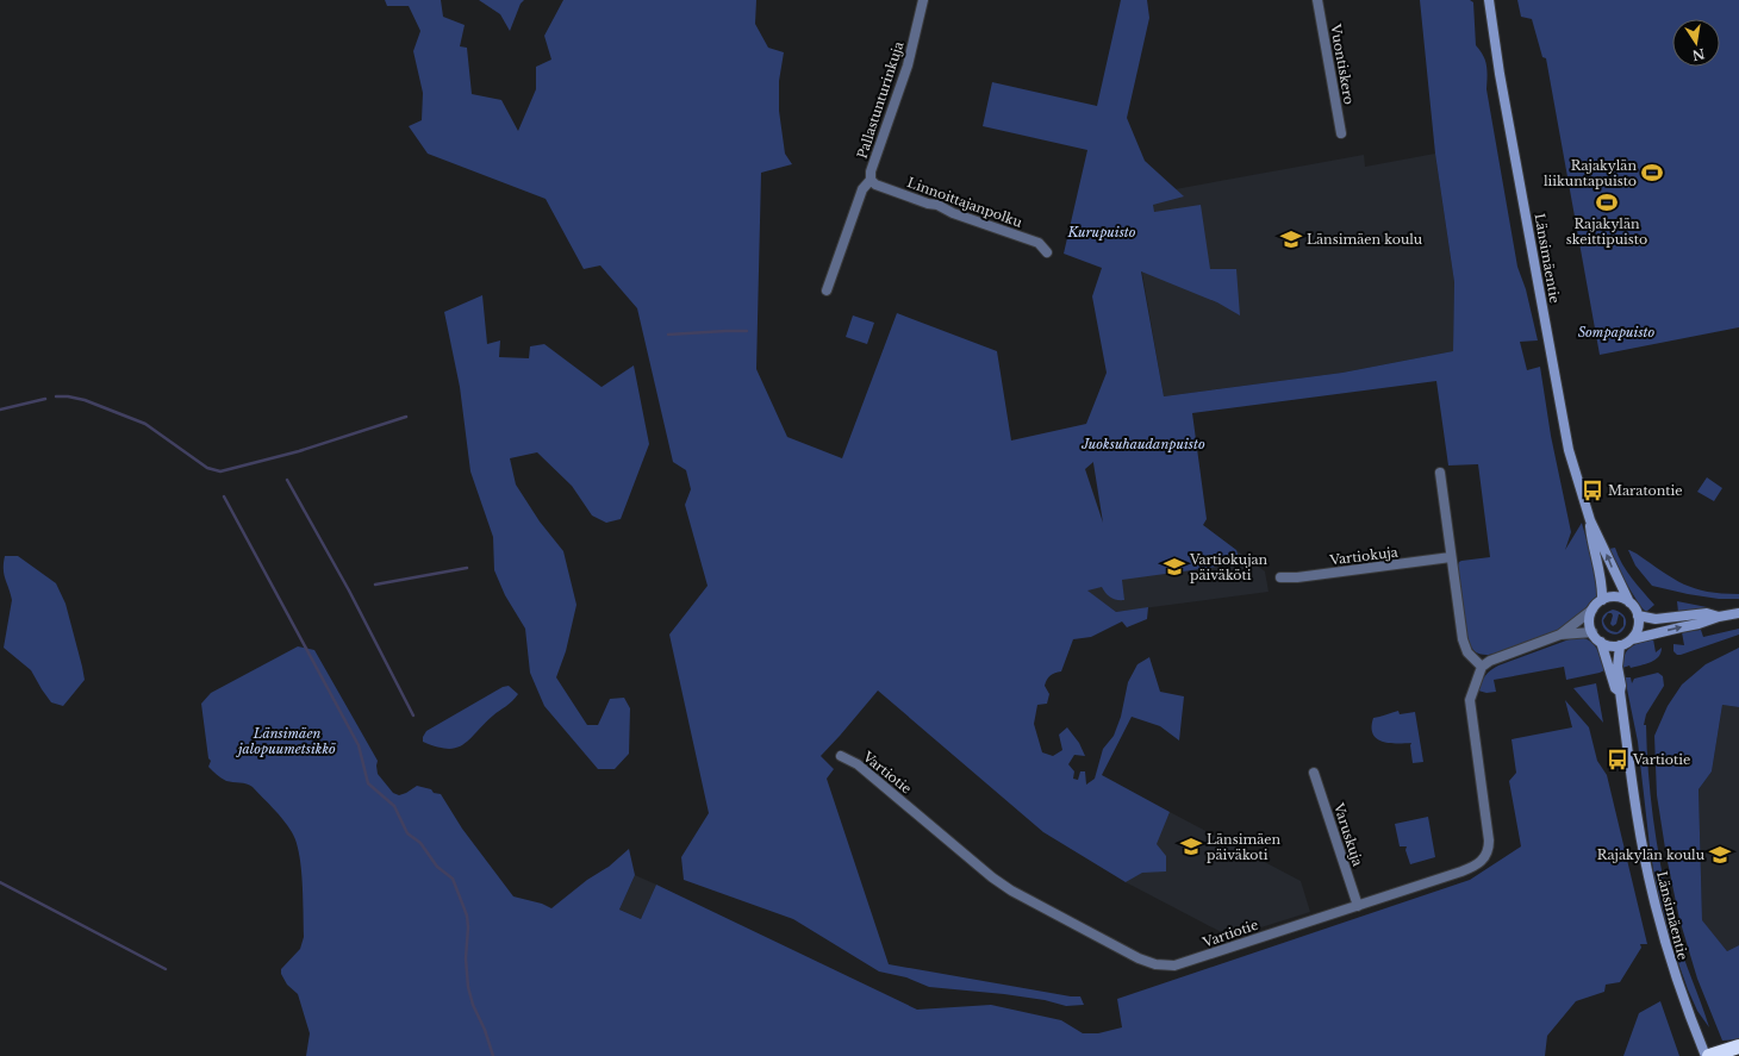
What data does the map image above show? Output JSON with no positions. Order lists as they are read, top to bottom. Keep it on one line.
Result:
{"streets":{"main road":["Länsimäentie"],"street":["Vuontiskero","Pallastunturinkuja","Linnoittajanpolku","Vartiokuja","Vartiotie","Varuskuja"]},"crossings":[["Pallastunturinkuja","Linnoittajanpolku"],["Vartiotie","Varuskuja"]],"parks":["Kurupuisto","Sompapuisto","Juoksuhaudanpuisto","Länsimäen jalopuumetsikkö"],"places":{"sports":["Rajakylän liikuntapuisto","Rajakylän skeittipuisto"],"school or university":["Länsimäen koulu","Vartiokujan päiväköti","Länsimäen päiväkoti","Rajakylän koulu"],"bus stop":["Maratontie","Vartiotie"]},"north":"bottom"}
